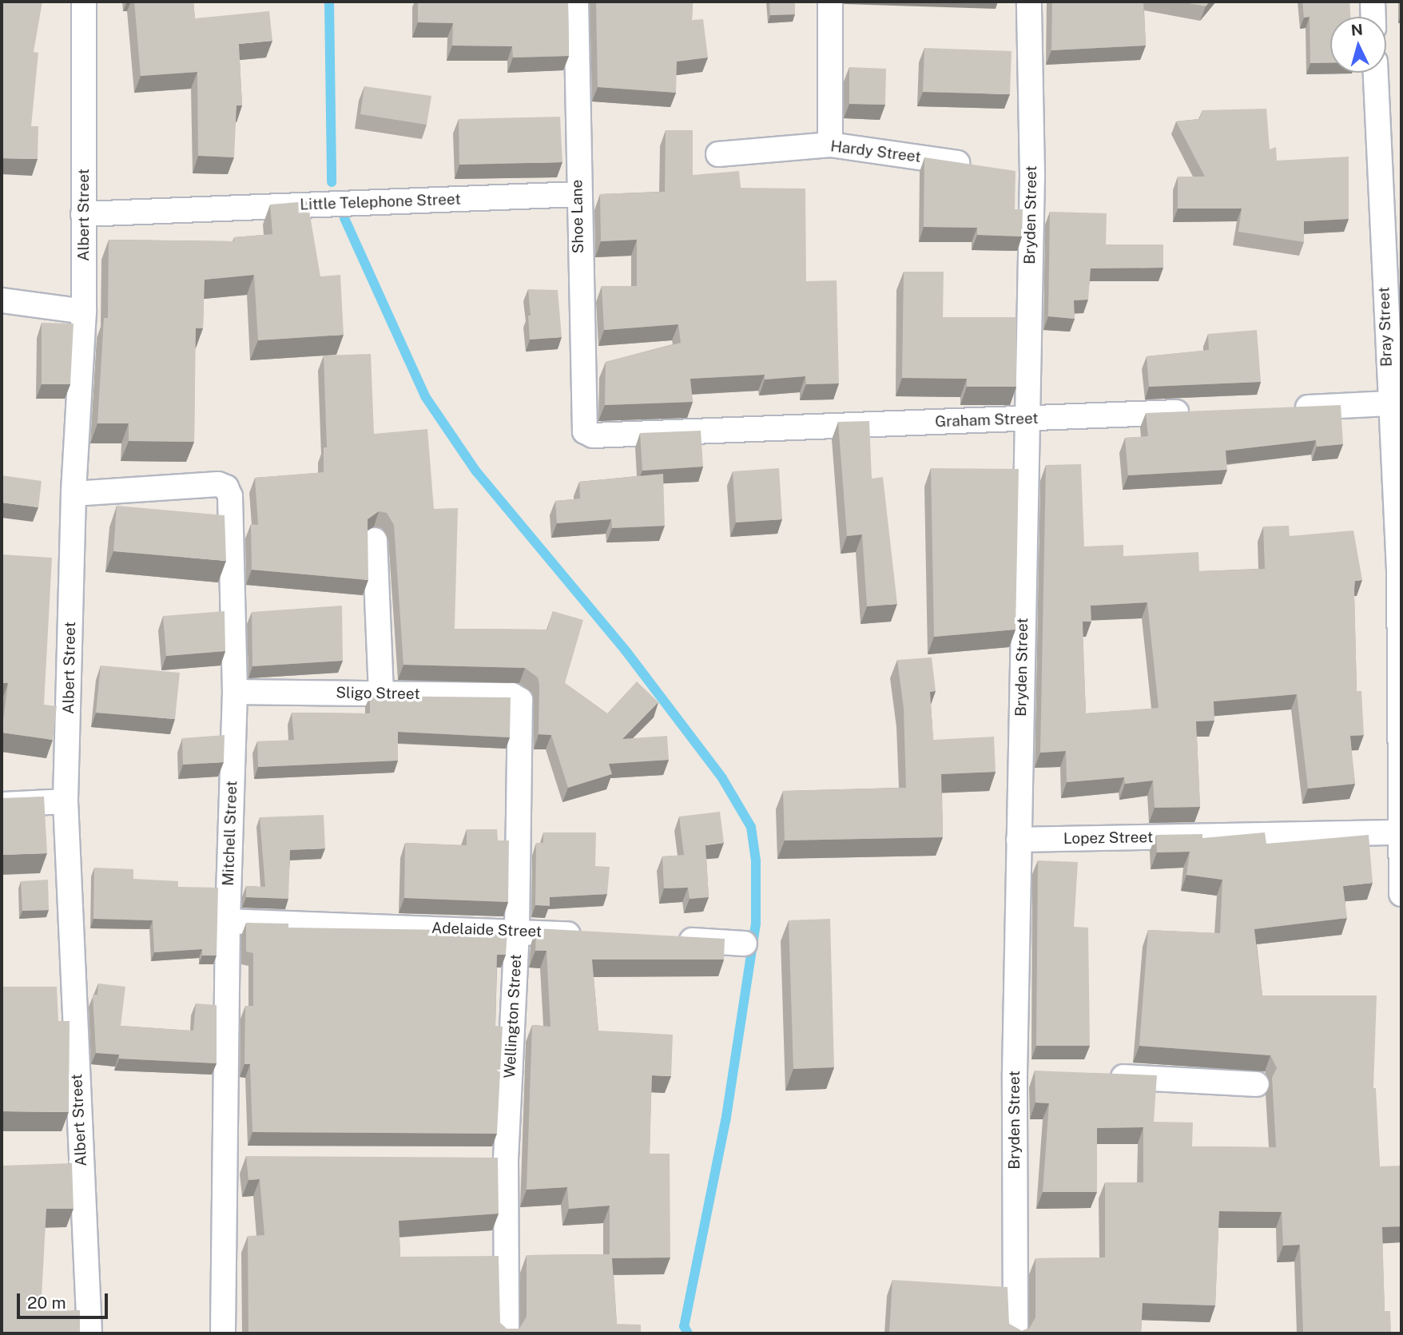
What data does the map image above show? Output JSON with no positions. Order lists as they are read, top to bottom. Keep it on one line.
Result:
{"streets":{"street":["Hardy Street","Little Telephone Street","Albert Street","Bryden Street","Shoe Lane","Bray Street","Graham Street","Sligo Street","Mitchell Street","Lopez Street","Adelaide Street","Wellington Street"]},"crossings":[["Little Telephone Street","Albert Street"],["Little Telephone Street","Shoe Lane"],["Albert Street","Mitchell Street"],["Bryden Street","Graham Street"],["Bryden Street","Lopez Street"],["Shoe Lane","Graham Street"],["Bray Street","Lopez Street"],["Sligo Street","Mitchell Street"],["Sligo Street","Wellington Street"],["Mitchell Street","Adelaide Street"],["Adelaide Street","Wellington Street"]],"scale_bar":"20 m","north":"top"}
